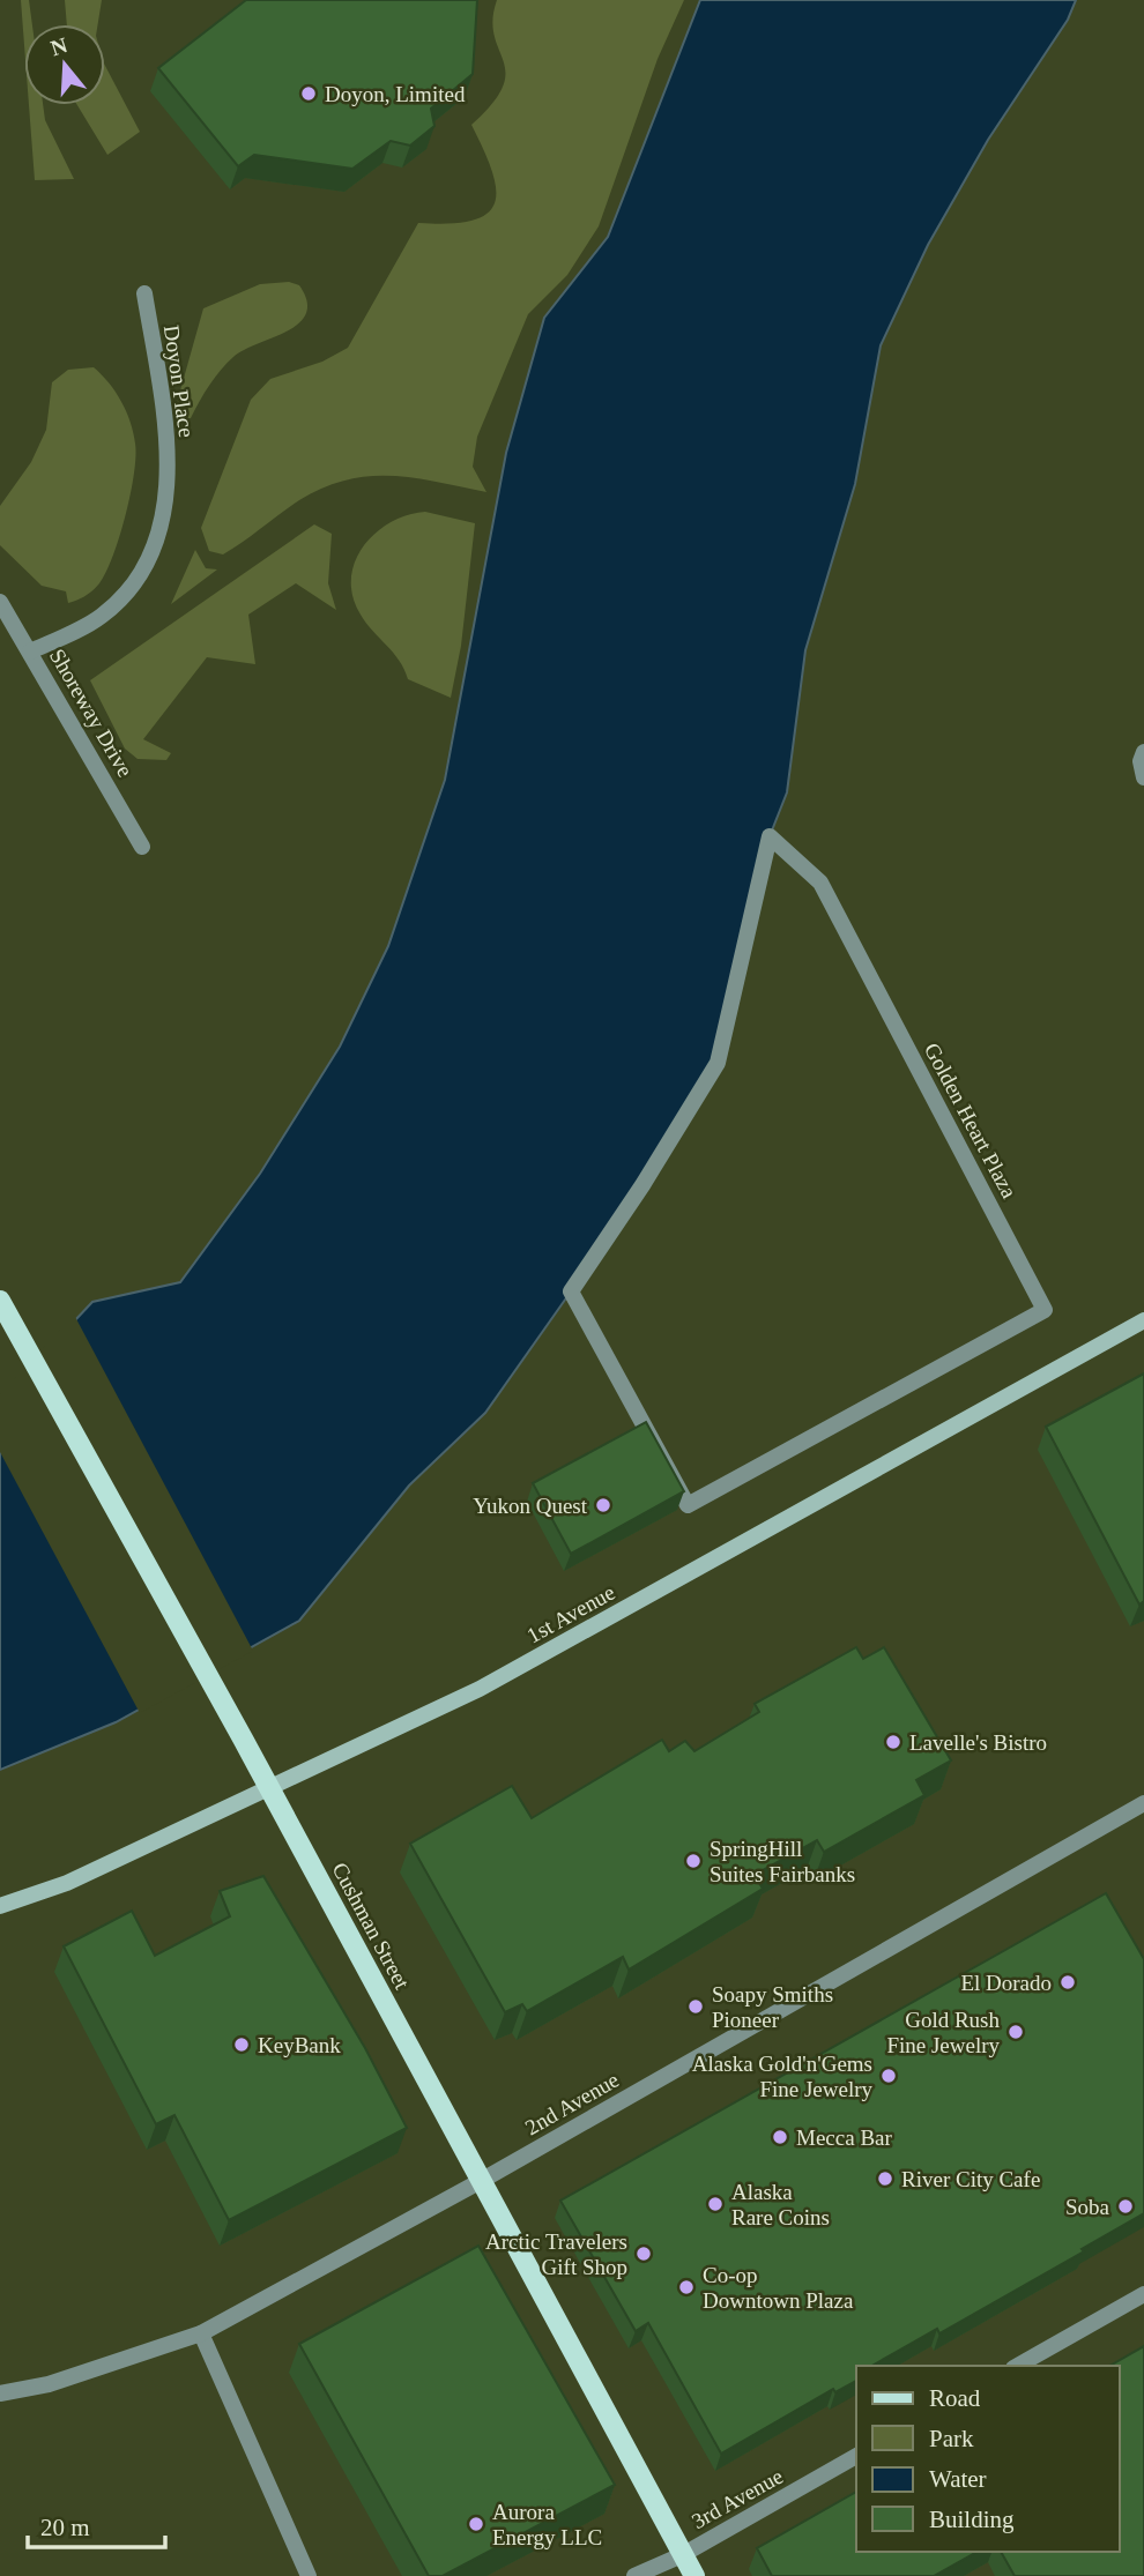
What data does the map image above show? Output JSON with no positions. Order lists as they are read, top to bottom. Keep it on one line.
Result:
{"streets":{"main road":["1st Avenue","Cushman Street"],"street":["Doyon Place","Shoreway Drive","Golden Heart Plaza","2nd Avenue","3rd Avenue"]},"crossings":[["Doyon Place","Shoreway Drive"],["1st Avenue","Cushman Street"],["Cushman Street","2nd Avenue"],["Cushman Street","3rd Avenue"]],"places":["Doyon, Limited","Yukon Quest","Lavelle's Bistro","SpringHill Suites Fairbanks","El Dorado","Soapy Smiths Pioneer","Gold Rush Fine Jewelry","KeyBank","Alaska Gold'n'Gems Fine Jewelry","Mecca Bar","River City Cafe","Alaska Rare Coins","Soba","Arctic Travelers Gift Shop","Co-op Downtown Plaza","Aurora Energy LLC"],"legend":["Road","Park","Water","Building"],"scale_bar":"20 m","north":"top"}
